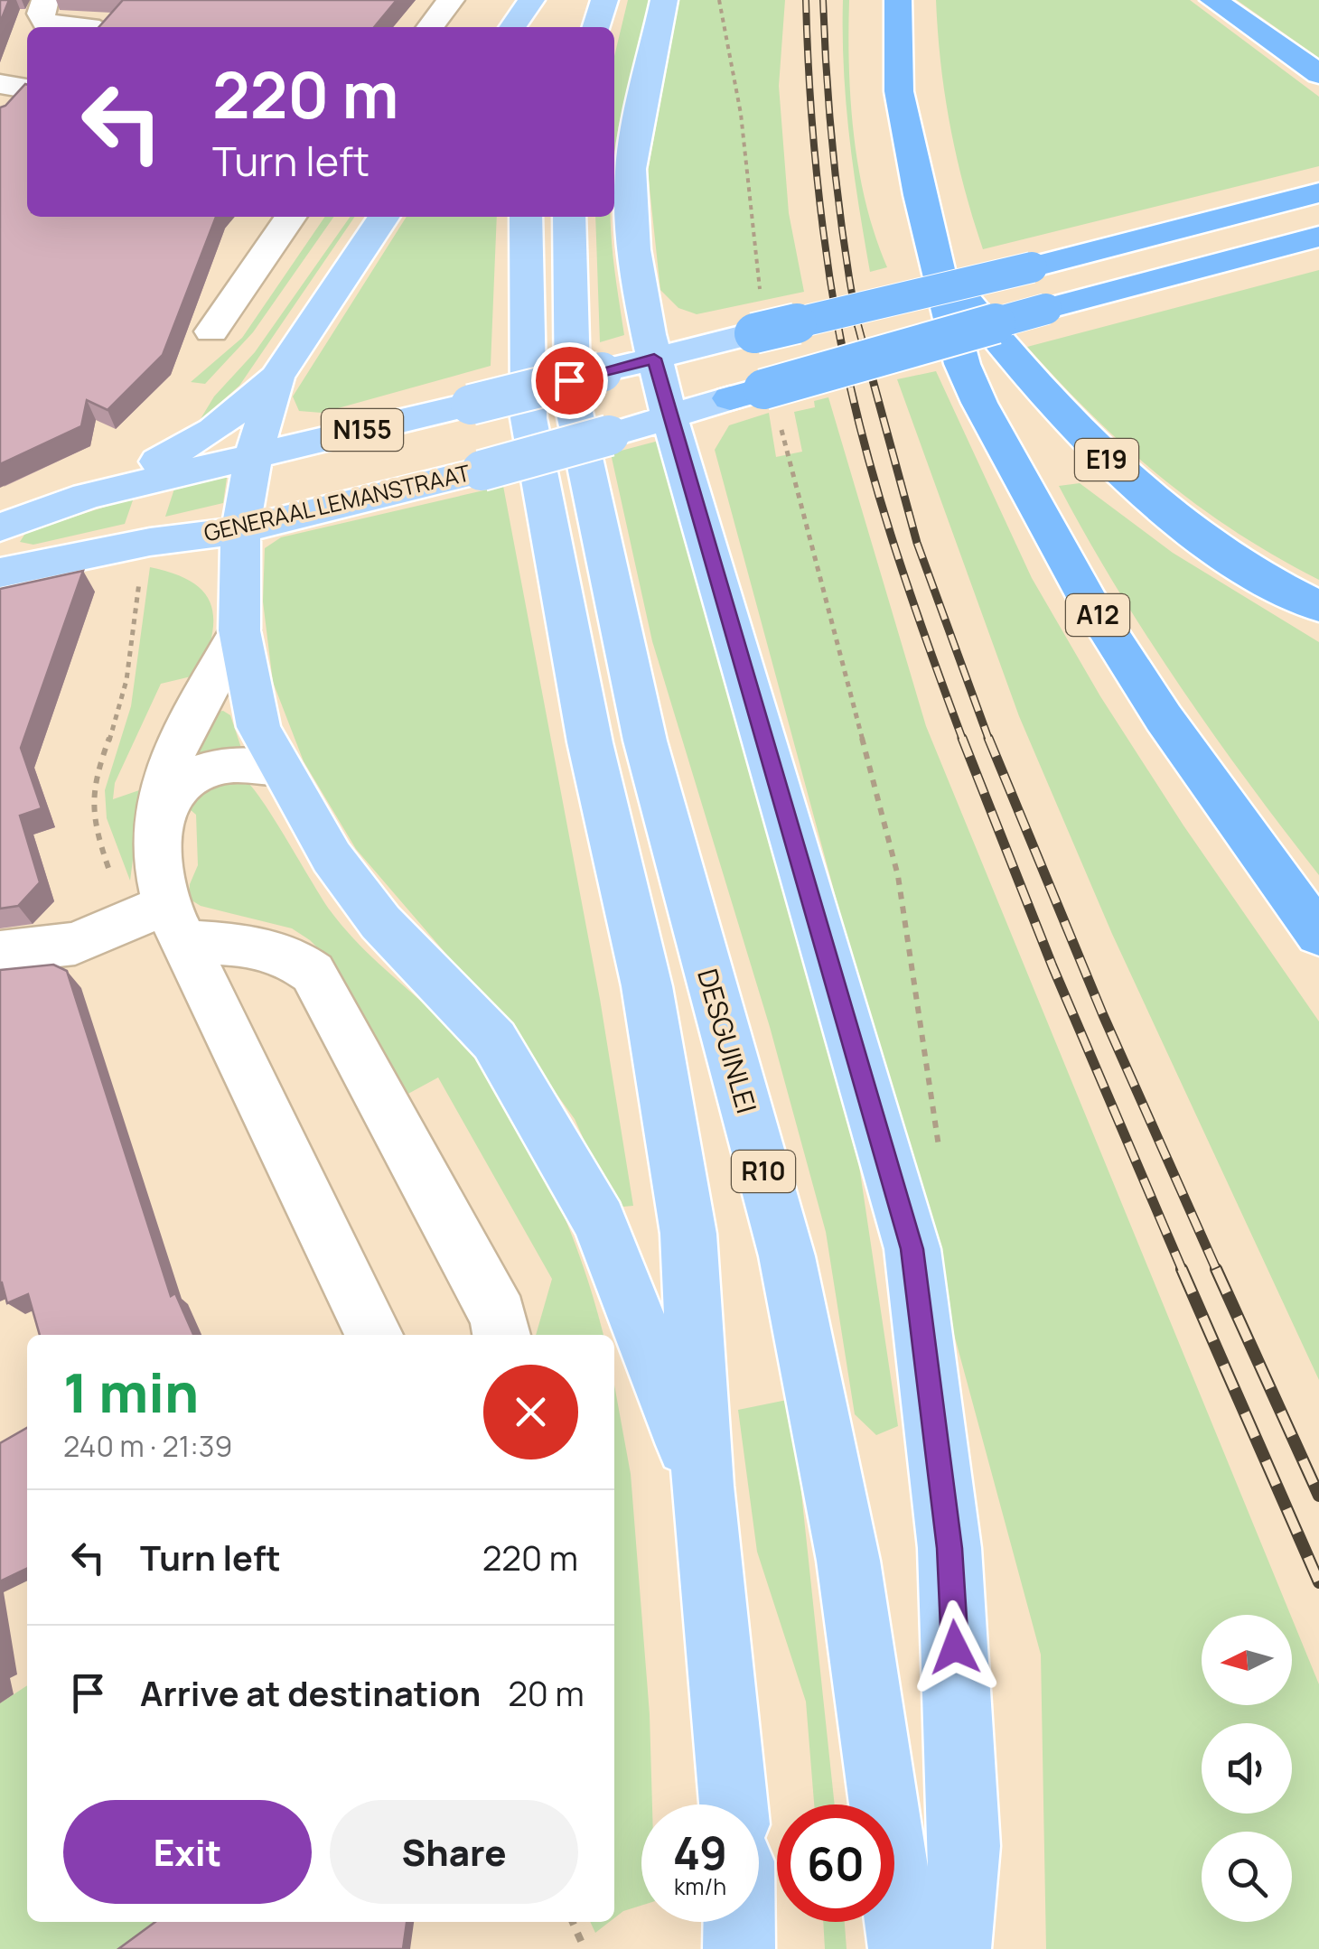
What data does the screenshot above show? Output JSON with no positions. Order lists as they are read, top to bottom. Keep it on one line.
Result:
{"streets":{"highway":["E19","A12"],"main road":["N155","GENERAAL LEMANSTRAAT","DESGUINLEI","R10"]},"crossings":[["E19","A12"],["GENERAAL LEMANSTRAAT","DESGUINLEI"],["GENERAAL LEMANSTRAAT","R10"],["DESGUINLEI","R10"]],"north":"left","page":{"turn":["220 m","Turn left"],"heading":["1 min","240 m · 21:39"],"list":[{"name":"Turn left","value":"220 m"},{"name":"Arrive at destination","value":"20 m"}],"buttons":["Exit","Share"],"speed":"49 km/h","limit":"60"}}
